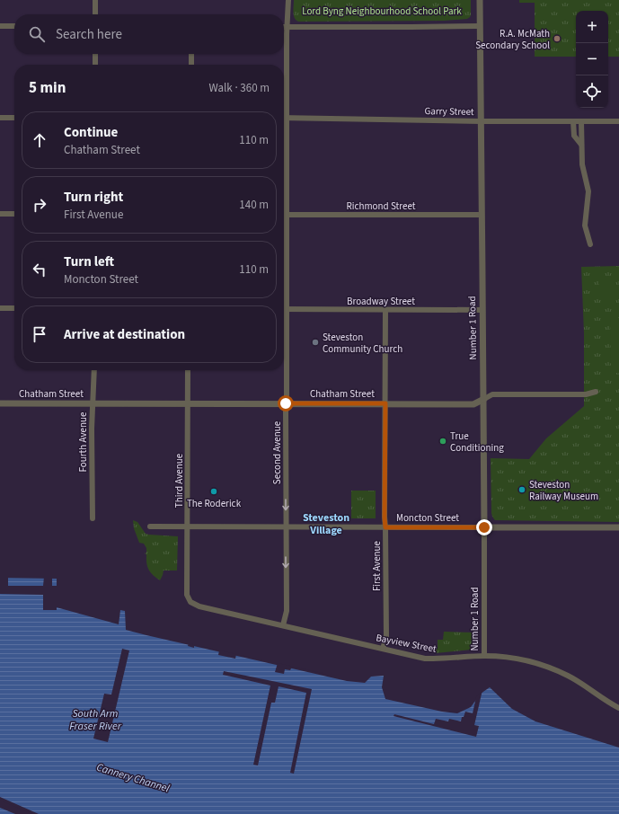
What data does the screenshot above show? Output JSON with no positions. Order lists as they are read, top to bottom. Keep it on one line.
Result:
{"streets":{"street":["Garry Street","Richmond Street","Broadway Street","Number 1 Road","Chatham Street","Fourth Avenue","Second Avenue","Third Avenue","Moncton Street","First Avenue","Bayview Street"]},"crossings":[["Garry Street","Number 1 Road"],["Garry Street","Second Avenue"],["Richmond Street","Number 1 Road"],["Richmond Street","Second Avenue"],["Broadway Street","Number 1 Road"],["Broadway Street","Second Avenue"],["Broadway Street","First Avenue"],["Number 1 Road","Chatham Street"],["Number 1 Road","Moncton Street"],["Number 1 Road","Bayview Street"],["Chatham Street","Fourth Avenue"],["Chatham Street","Second Avenue"],["Chatham Street","Third Avenue"],["Chatham Street","First Avenue"],["Second Avenue","Moncton Street"],["Second Avenue","Bayview Street"],["Third Avenue","Moncton Street"],["Third Avenue","Bayview Street"],["Moncton Street","First Avenue"],["First Avenue","Bayview Street"]],"one_way":["Second Avenue"],"districts":["Steveston Village"],"water":["South Arm Fraser River","Cannery Channel"],"parks":["Lord Byng Neighbourhood School Park"],"places":["R.A. McMath Secondary School","Steveston Community Church","True Conditioning","Steveston Railway Museum","The Roderick"],"page":{"map_buttons":["+","−"],"search":"Search here","heading":["5 min","Walk · 360 m"],"list":[["Continue","Chatham Street","110 m"],["Turn right","First Avenue","140 m"],["Turn left","Moncton Street","110 m"],"Arrive at destination"]}}
